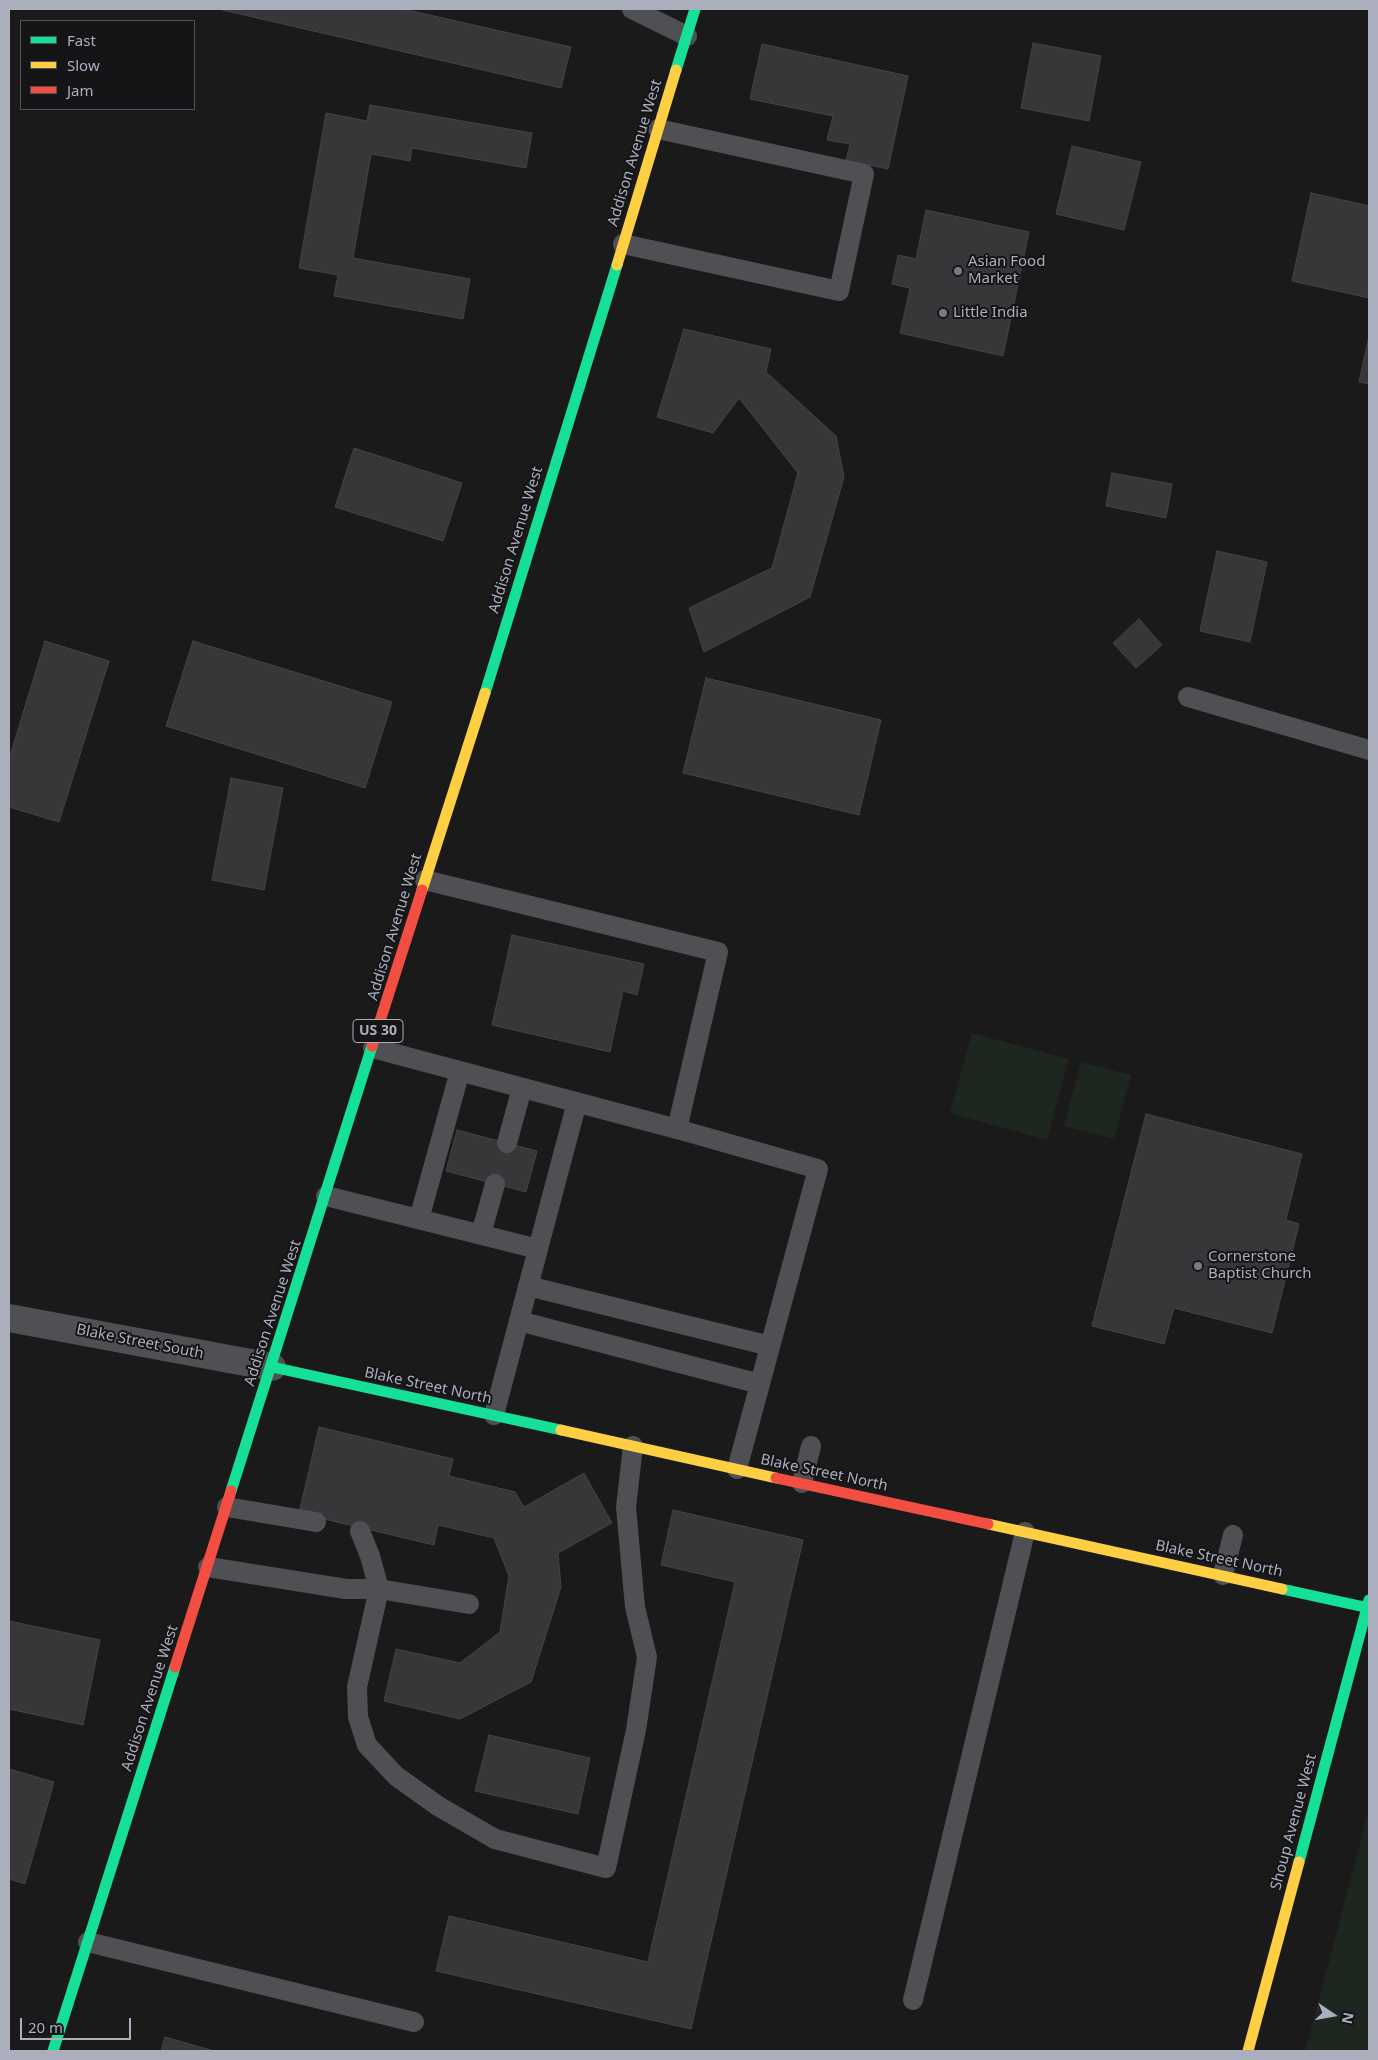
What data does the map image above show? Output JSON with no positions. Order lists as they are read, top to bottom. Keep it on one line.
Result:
{"streets":{"main road":["Addison Avenue West","US 30","Blake Street North","Shoup Avenue West"],"street":["Blake Street South"]},"crossings":[["Addison Avenue West","Blake Street South"],["Addison Avenue West","Blake Street North"],["Blake Street South","Blake Street North"],["Blake Street North","Shoup Avenue West"]],"places":["Asian Food Market","Little India","Cornerstone Baptist Church"],"legend":["Fast","Slow","Jam"],"scale_bar":"20 m","north":"right"}
